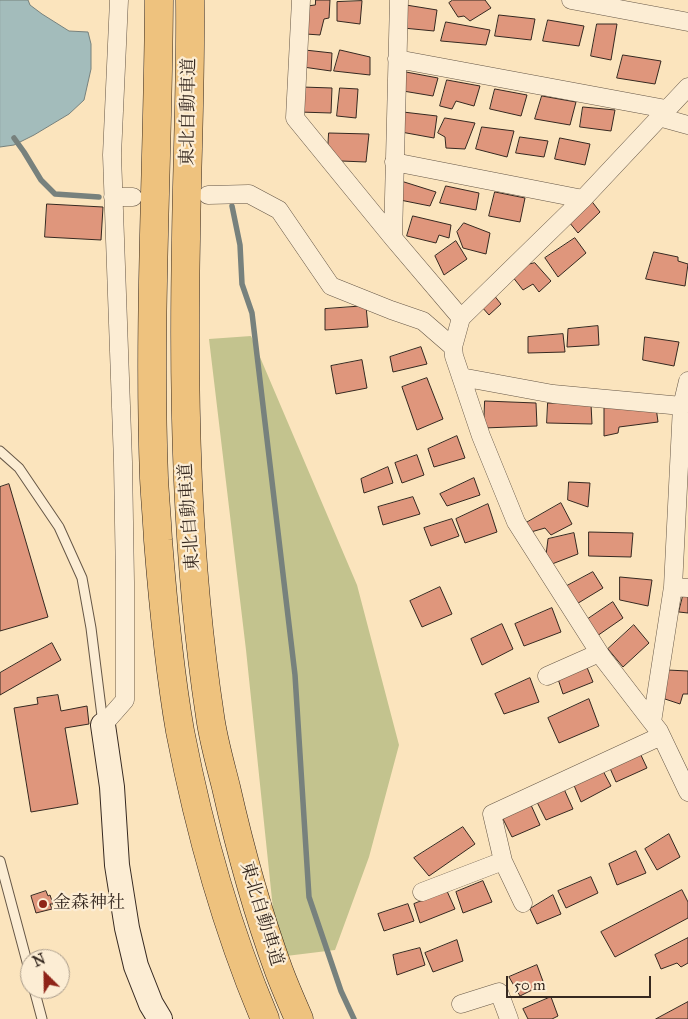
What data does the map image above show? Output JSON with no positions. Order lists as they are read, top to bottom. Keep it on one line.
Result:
{"streets":{"highway":["東北自動車道"]},"places":["金森神社"],"scale_bar":"50 m","north":"top left"}
